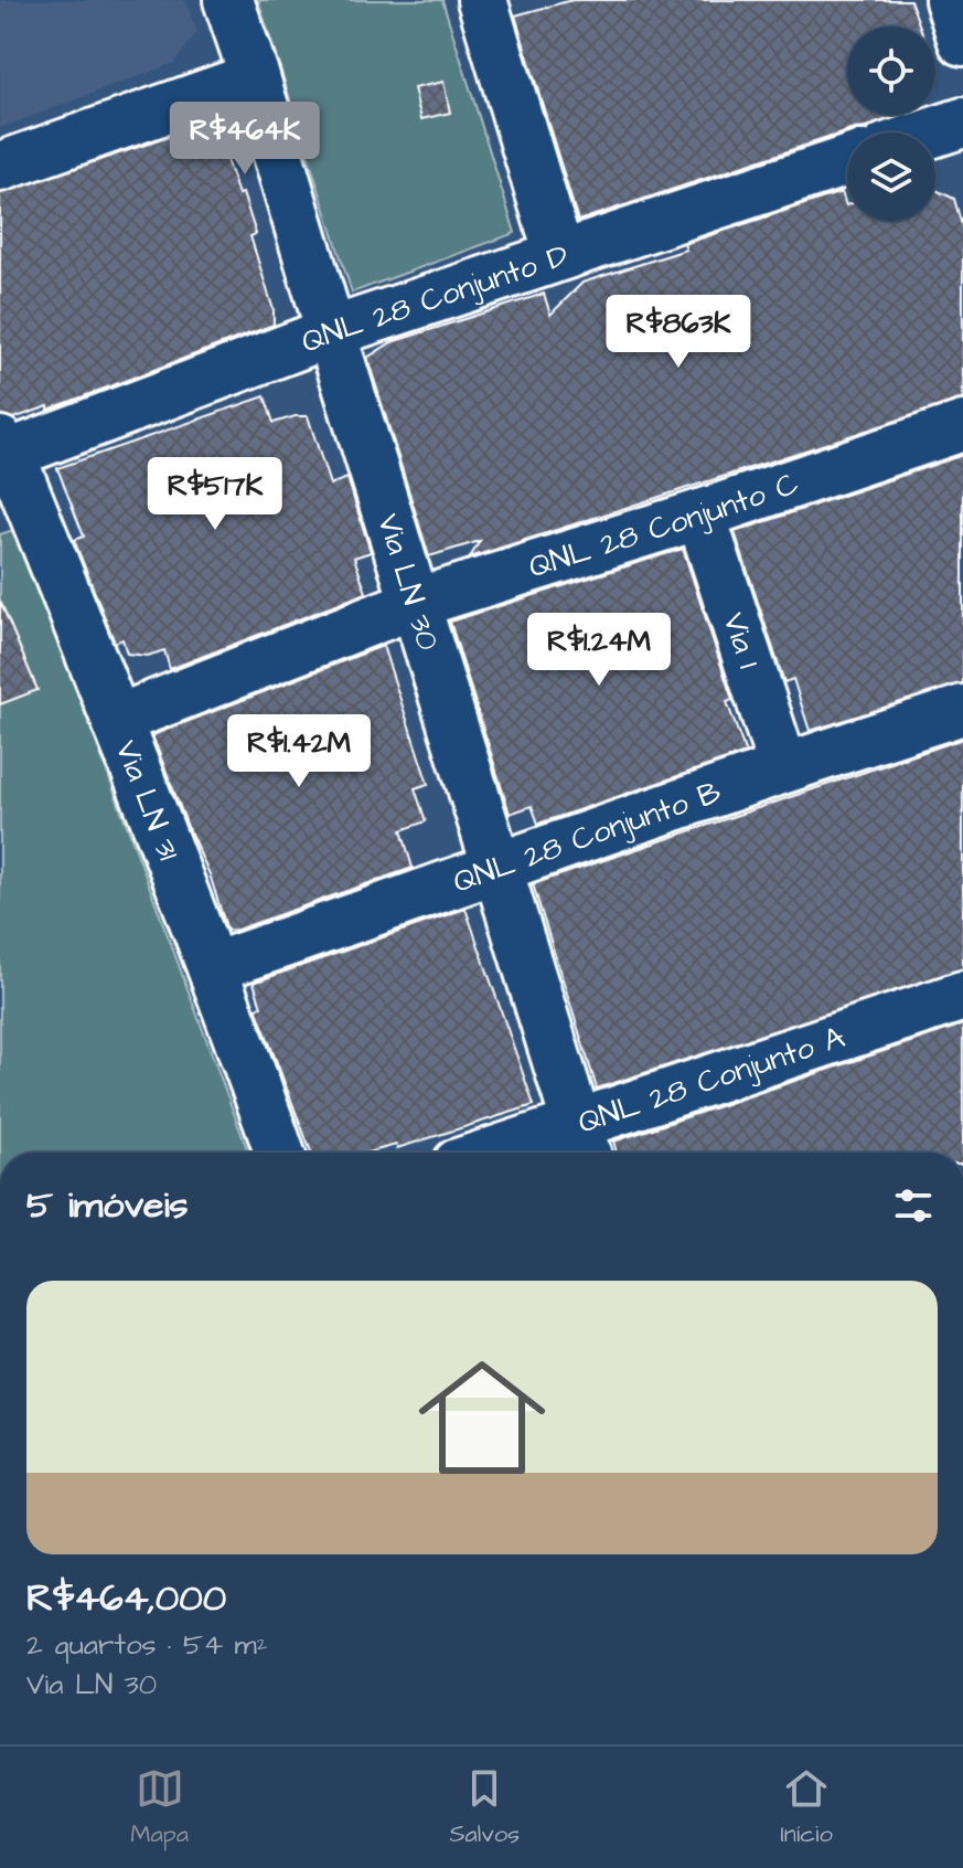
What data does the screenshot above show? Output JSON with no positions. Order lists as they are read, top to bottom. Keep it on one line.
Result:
{"streets":{"street":["QNL 28 Conjunto D","QNL 28 Conjunto C","Via LN 30","Via 1","Via LN 31","QNL 28 Conjunto B","QNL 28 Conjunto A"]},"crossings":[["QNL 28 Conjunto D","Via LN 30"],["QNL 28 Conjunto D","Via LN 31"],["QNL 28 Conjunto C","Via LN 30"],["QNL 28 Conjunto C","Via 1"],["QNL 28 Conjunto C","Via LN 31"],["Via LN 30","QNL 28 Conjunto B"],["Via LN 30","QNL 28 Conjunto A"],["Via 1","QNL 28 Conjunto B"],["Via LN 31","QNL 28 Conjunto B"]],"page":{"price":["R$464K","R$863K","R$517K","R$1.24M","R$1.42M"],"heading":"5 imóveis","list":[{"name":"R$464,000","note":"2 quartos · 54 m² · Via LN 30"}],"tabs":["Mapa","Salvos","Início"]}}
